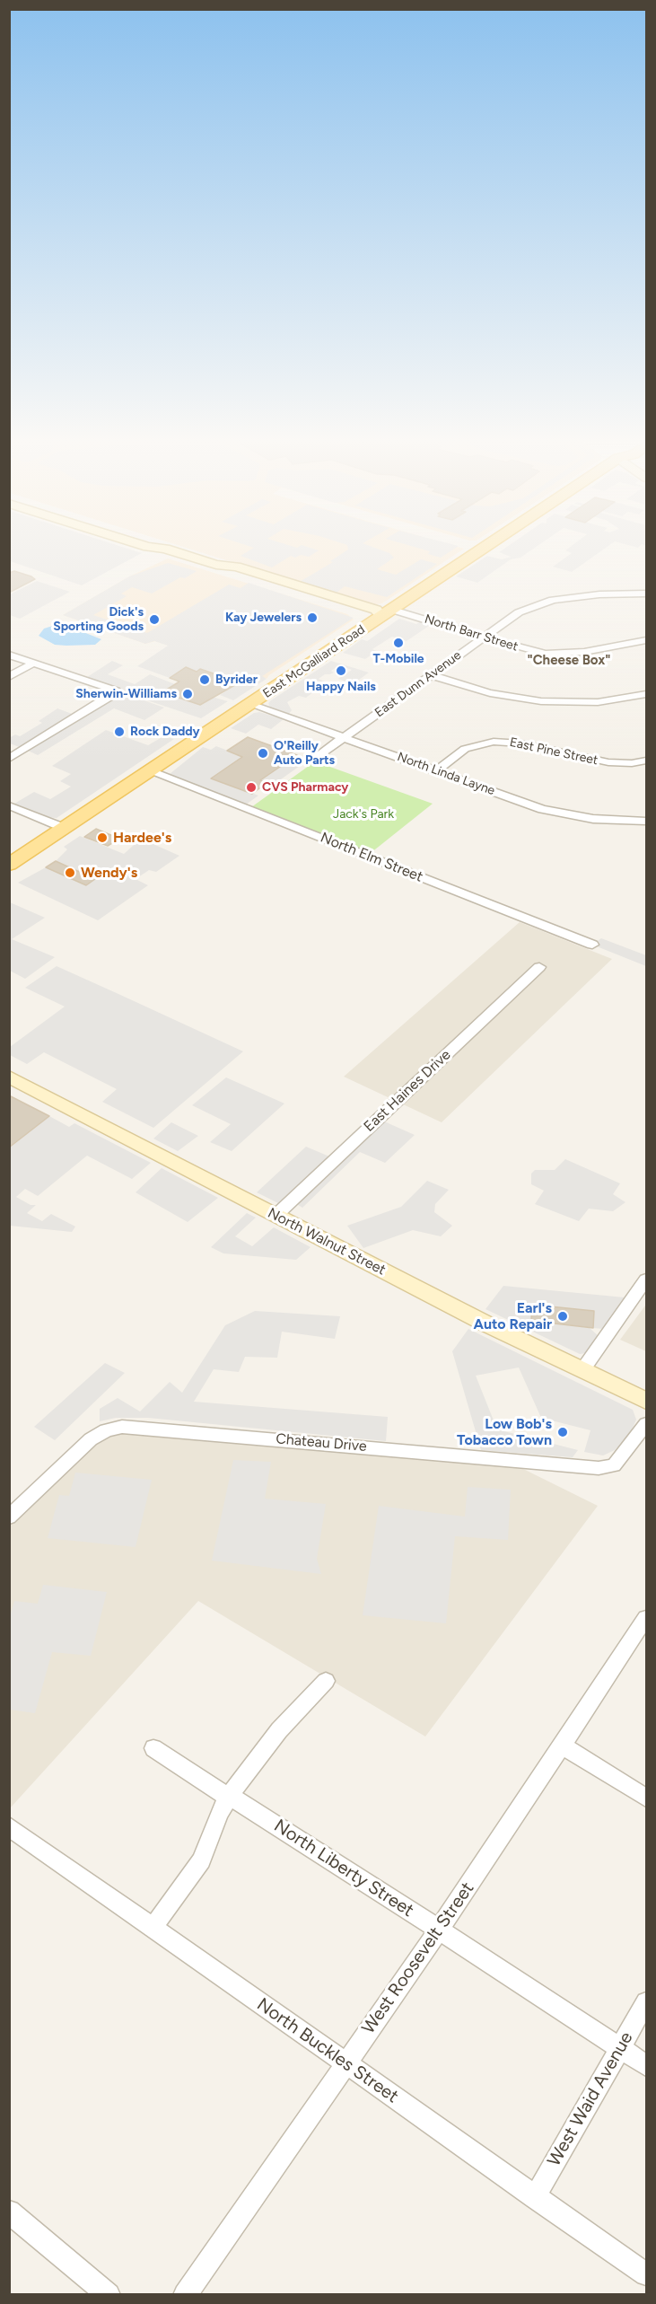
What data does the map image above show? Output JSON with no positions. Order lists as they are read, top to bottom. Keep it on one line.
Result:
{"streets":{"main road":["East McGalliard Road"],"street":["North Barr Street","East Dunn Avenue","East Pine Street","North Linda Layne","North Elm Street","East Haines Drive","North Walnut Street","Chateau Drive","North Liberty Street","West Roosevelt Street","North Buckles Street","West Waid Avenue"]},"crossings":[["North Barr Street","East McGalliard Road"],["North Barr Street","East Dunn Avenue"],["East McGalliard Road","North Linda Layne"],["East McGalliard Road","North Elm Street"],["East Dunn Avenue","North Linda Layne"],["East Pine Street","North Linda Layne"],["East Haines Drive","North Walnut Street"],["North Liberty Street","West Roosevelt Street"],["North Liberty Street","West Waid Avenue"],["West Roosevelt Street","North Buckles Street"],["North Buckles Street","West Waid Avenue"]],"districts":["\"Cheese Box\""],"parks":["Jack's Park"],"places":["Kay Jewelers","Dick's Sporting Goods","T-Mobile","Happy Nails","Byrider","Sherwin-Williams","Rock Daddy","O'Reilly Auto Parts","CVS Pharmacy","Hardee's","Wendy's","Earl's Auto Repair","Low Bob's Tobacco Town"]}
